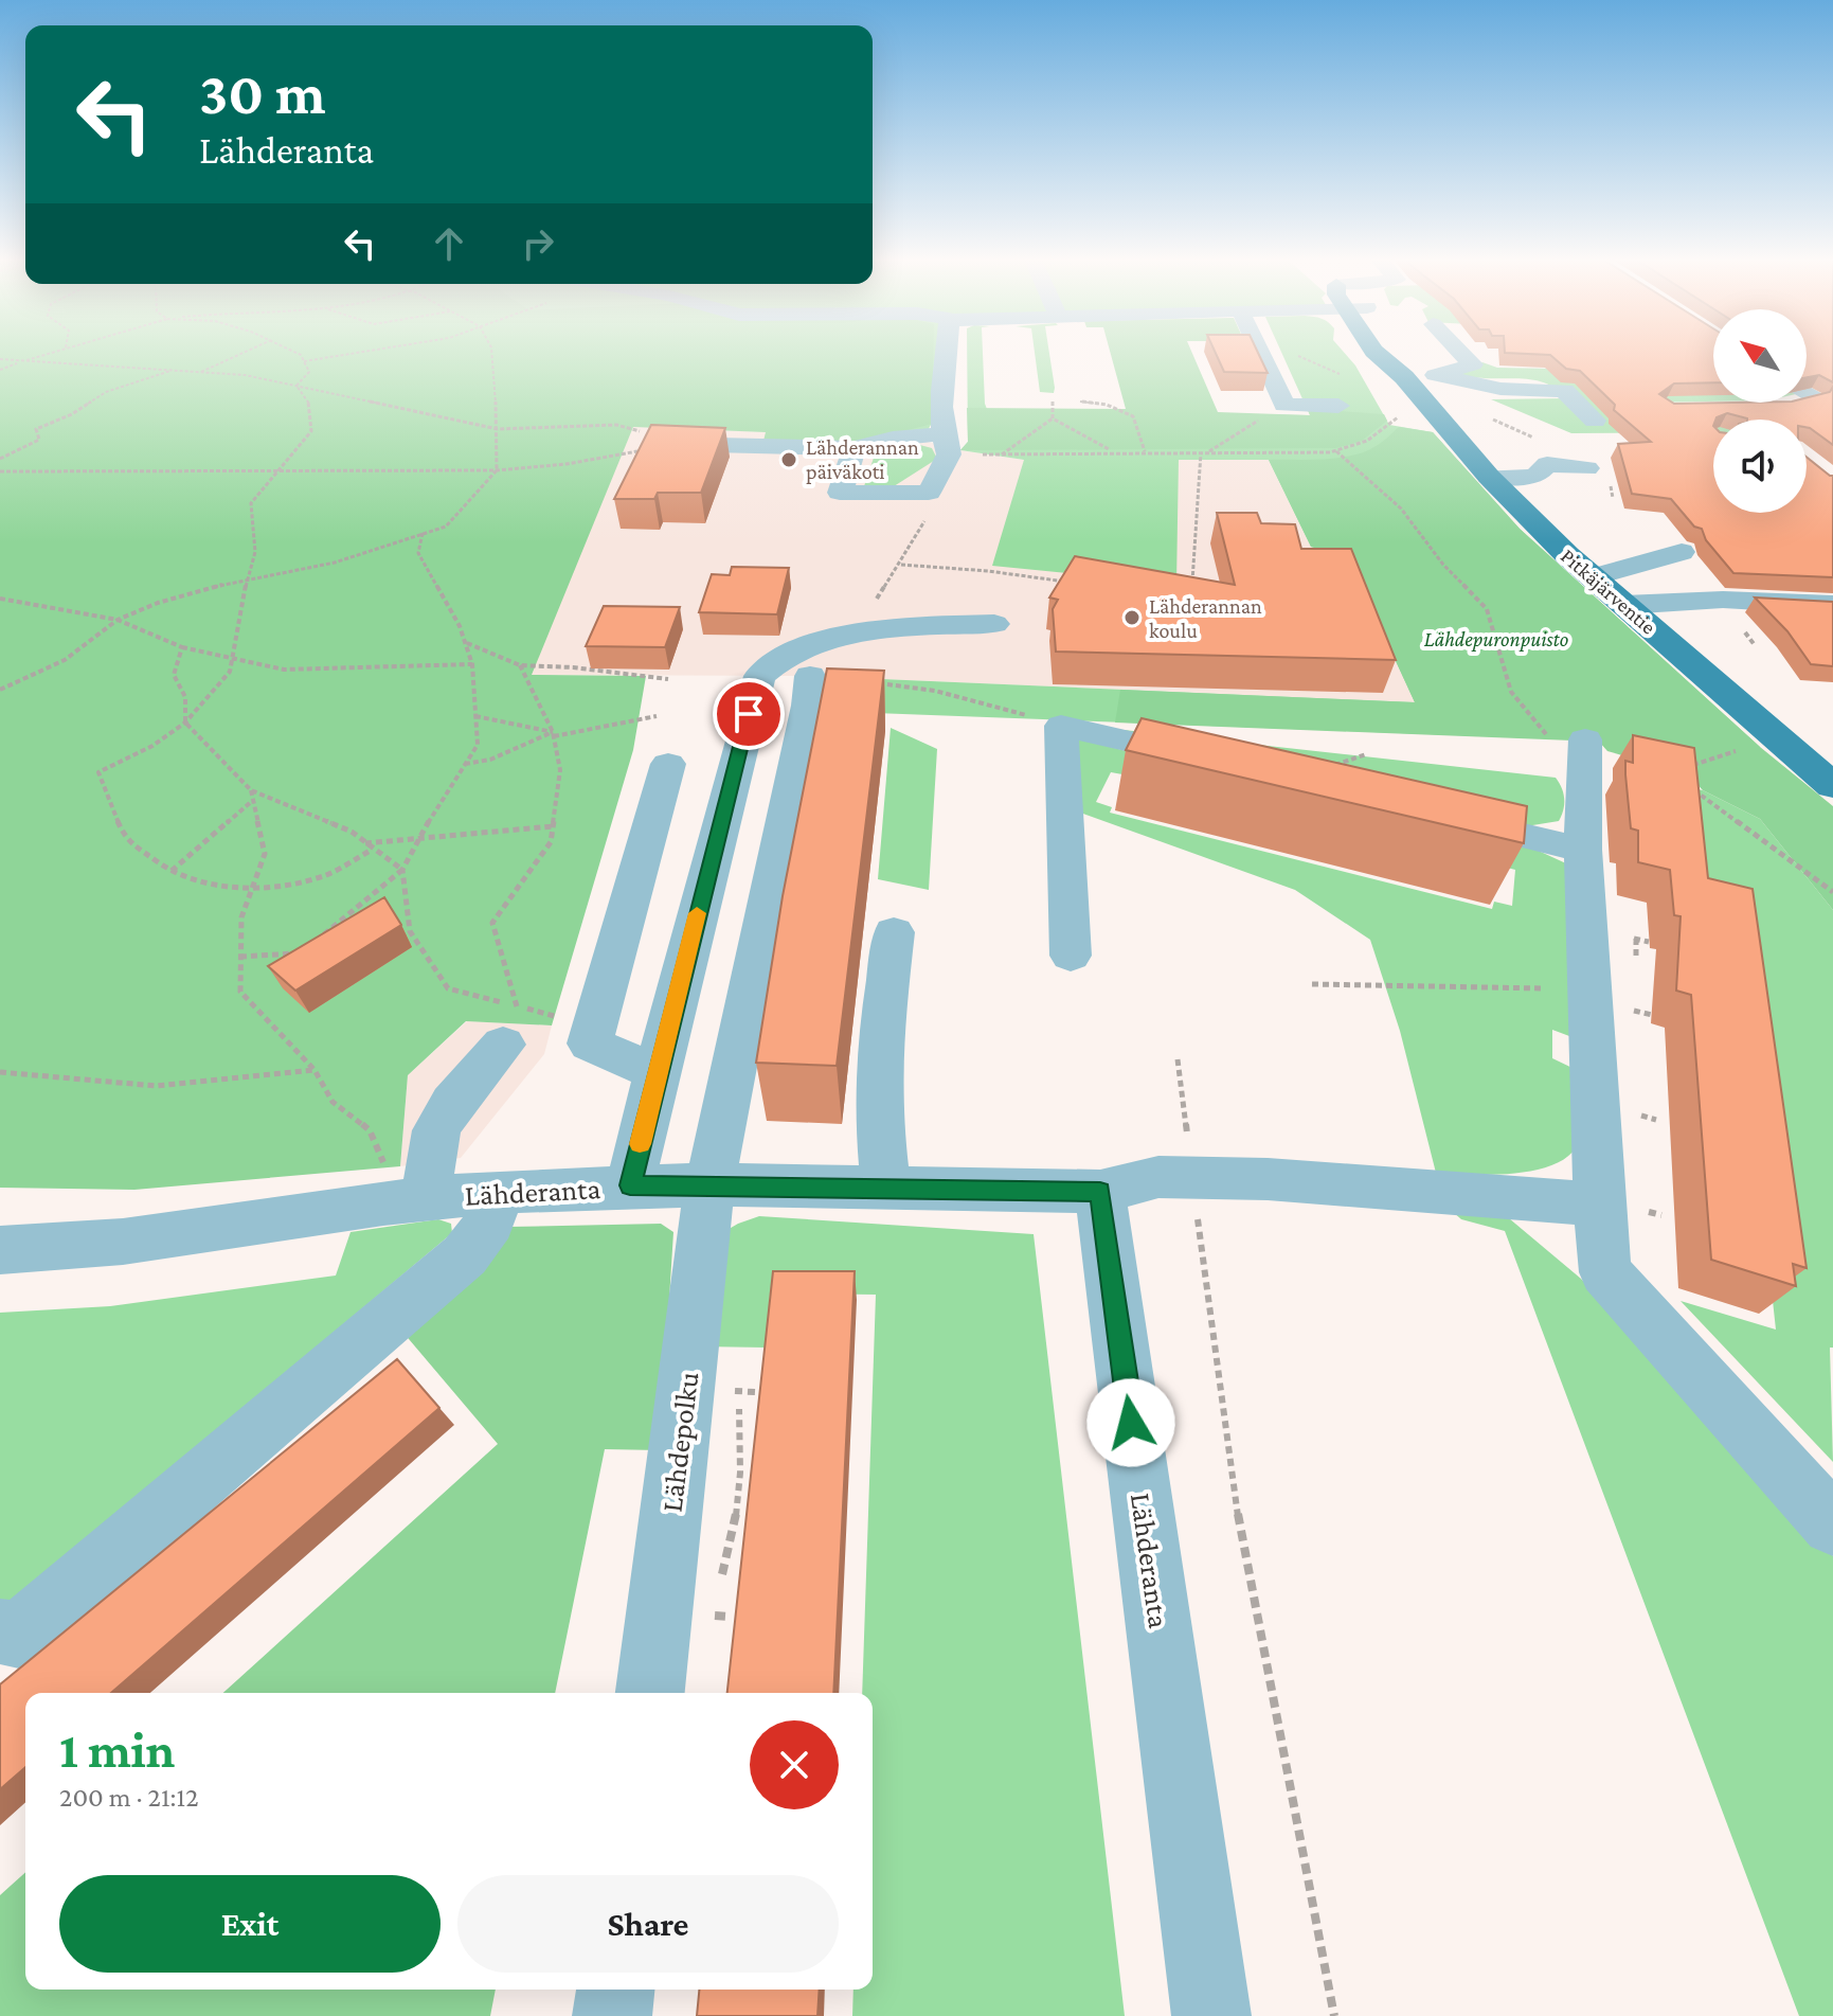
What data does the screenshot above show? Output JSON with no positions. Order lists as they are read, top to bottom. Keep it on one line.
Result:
{"streets":{"main road":["Pitkäjärventie"],"street":["Lähderanta","Lähdepolku"]},"crossings":[["Lähderanta","Lähdepolku"]],"parks":["Lähdepuronpuisto"],"places":["Lähderannan päiväkoti","Lähderannan koulu"],"north":"top left","page":{"turn":["30 m","Lähderanta"],"heading":["1 min","200 m · 21:12"],"buttons":["Exit","Share"]}}
